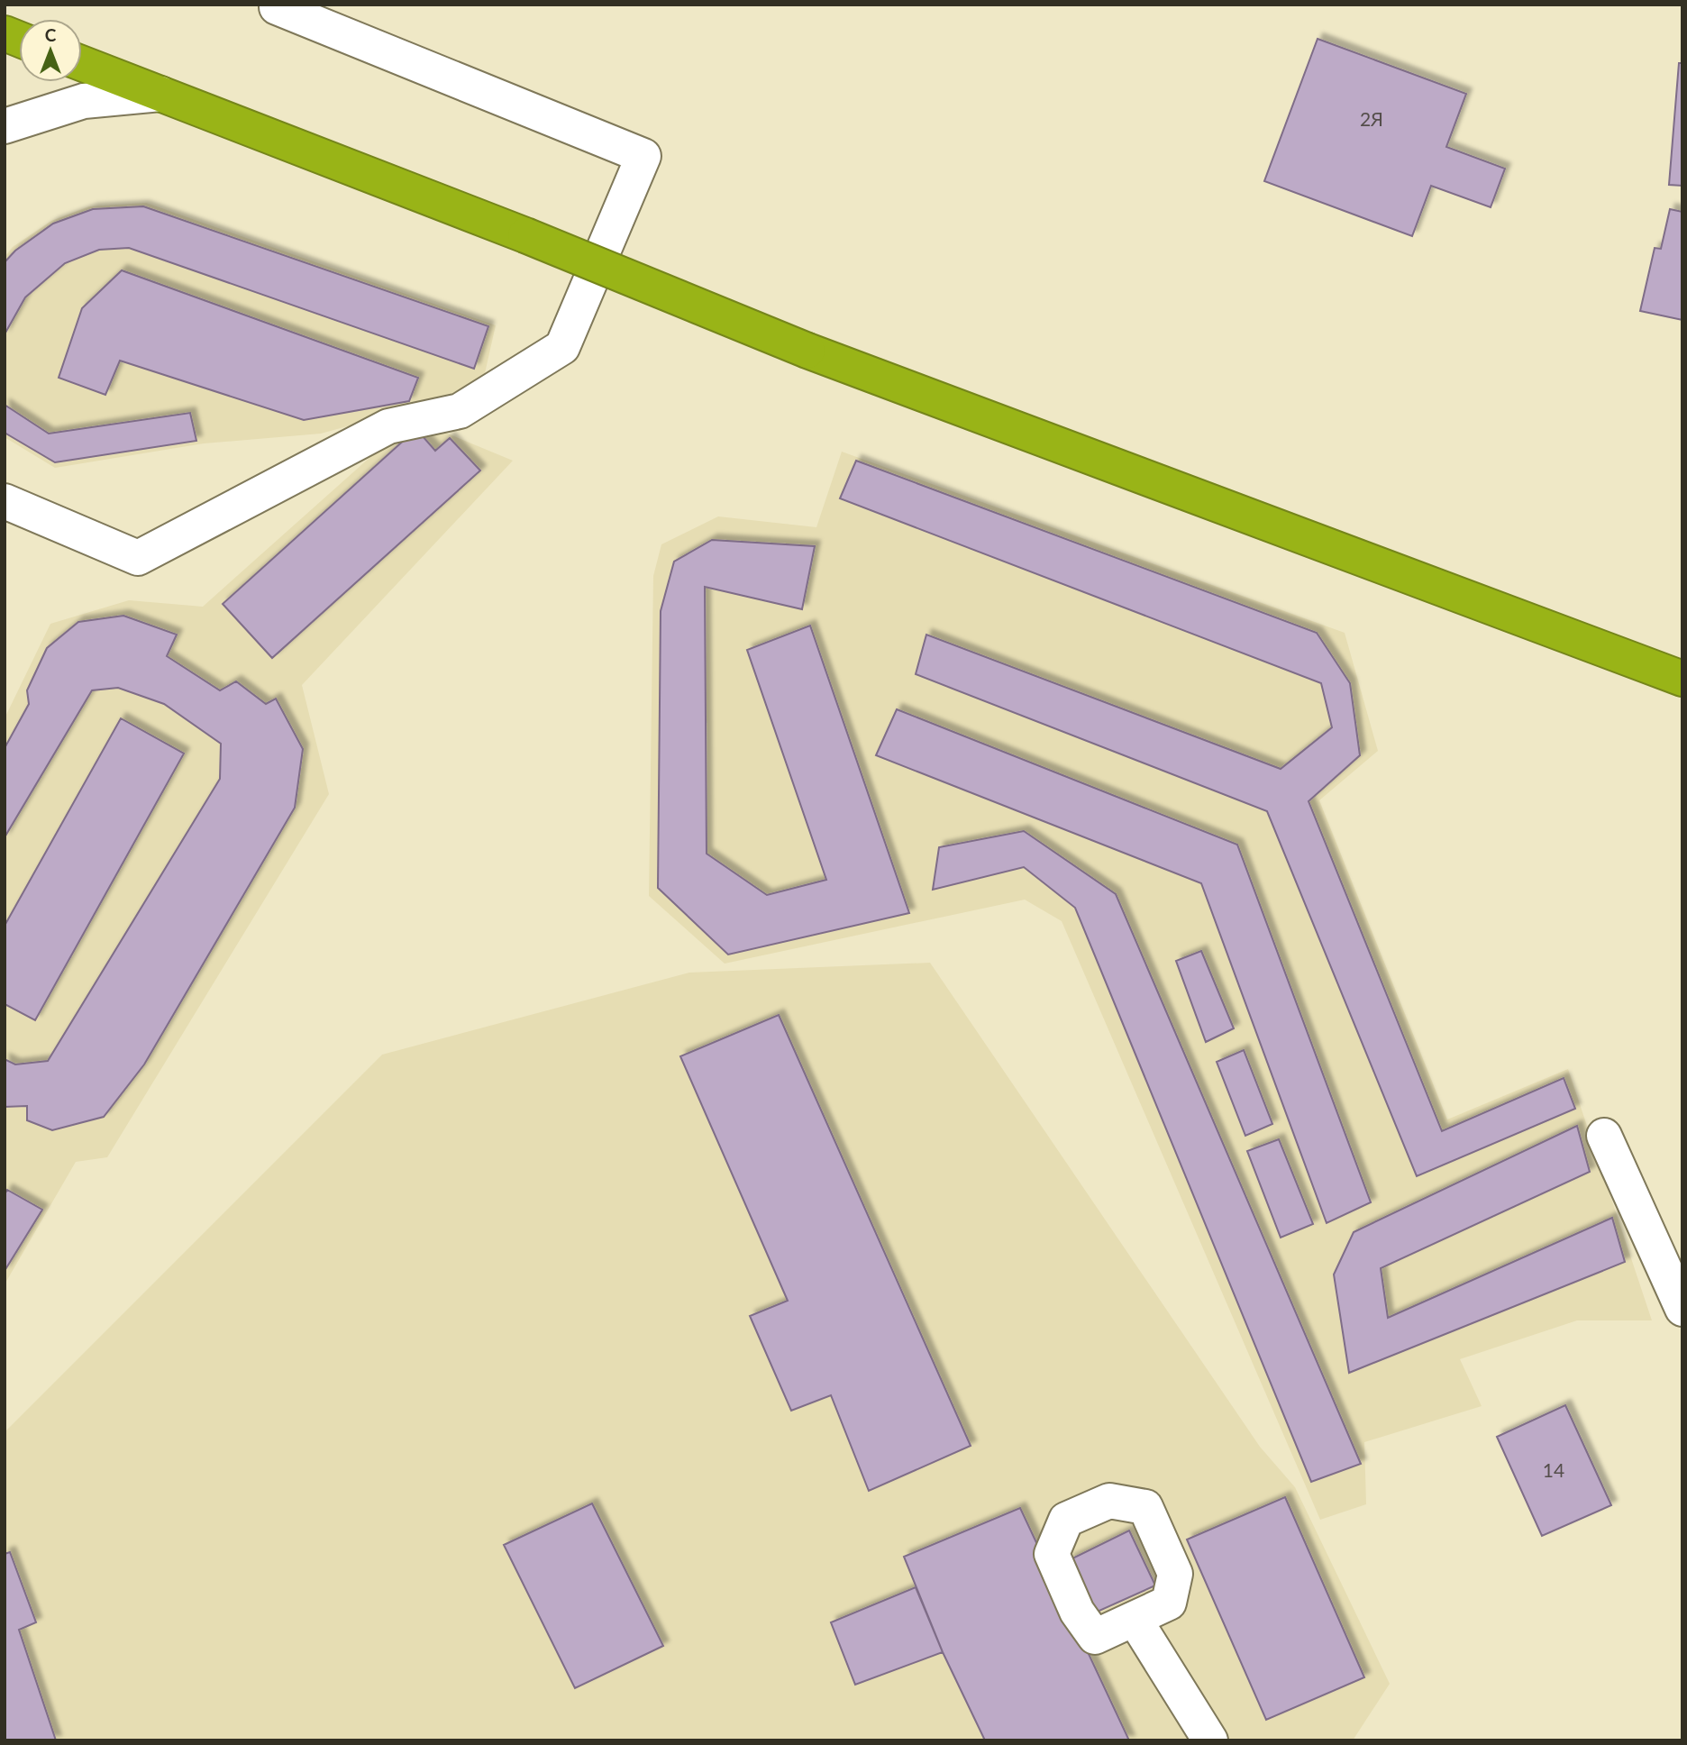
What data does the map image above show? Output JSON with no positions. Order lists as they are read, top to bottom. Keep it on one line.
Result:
{"house_numbers":["2Я","14"],"north":"top"}
